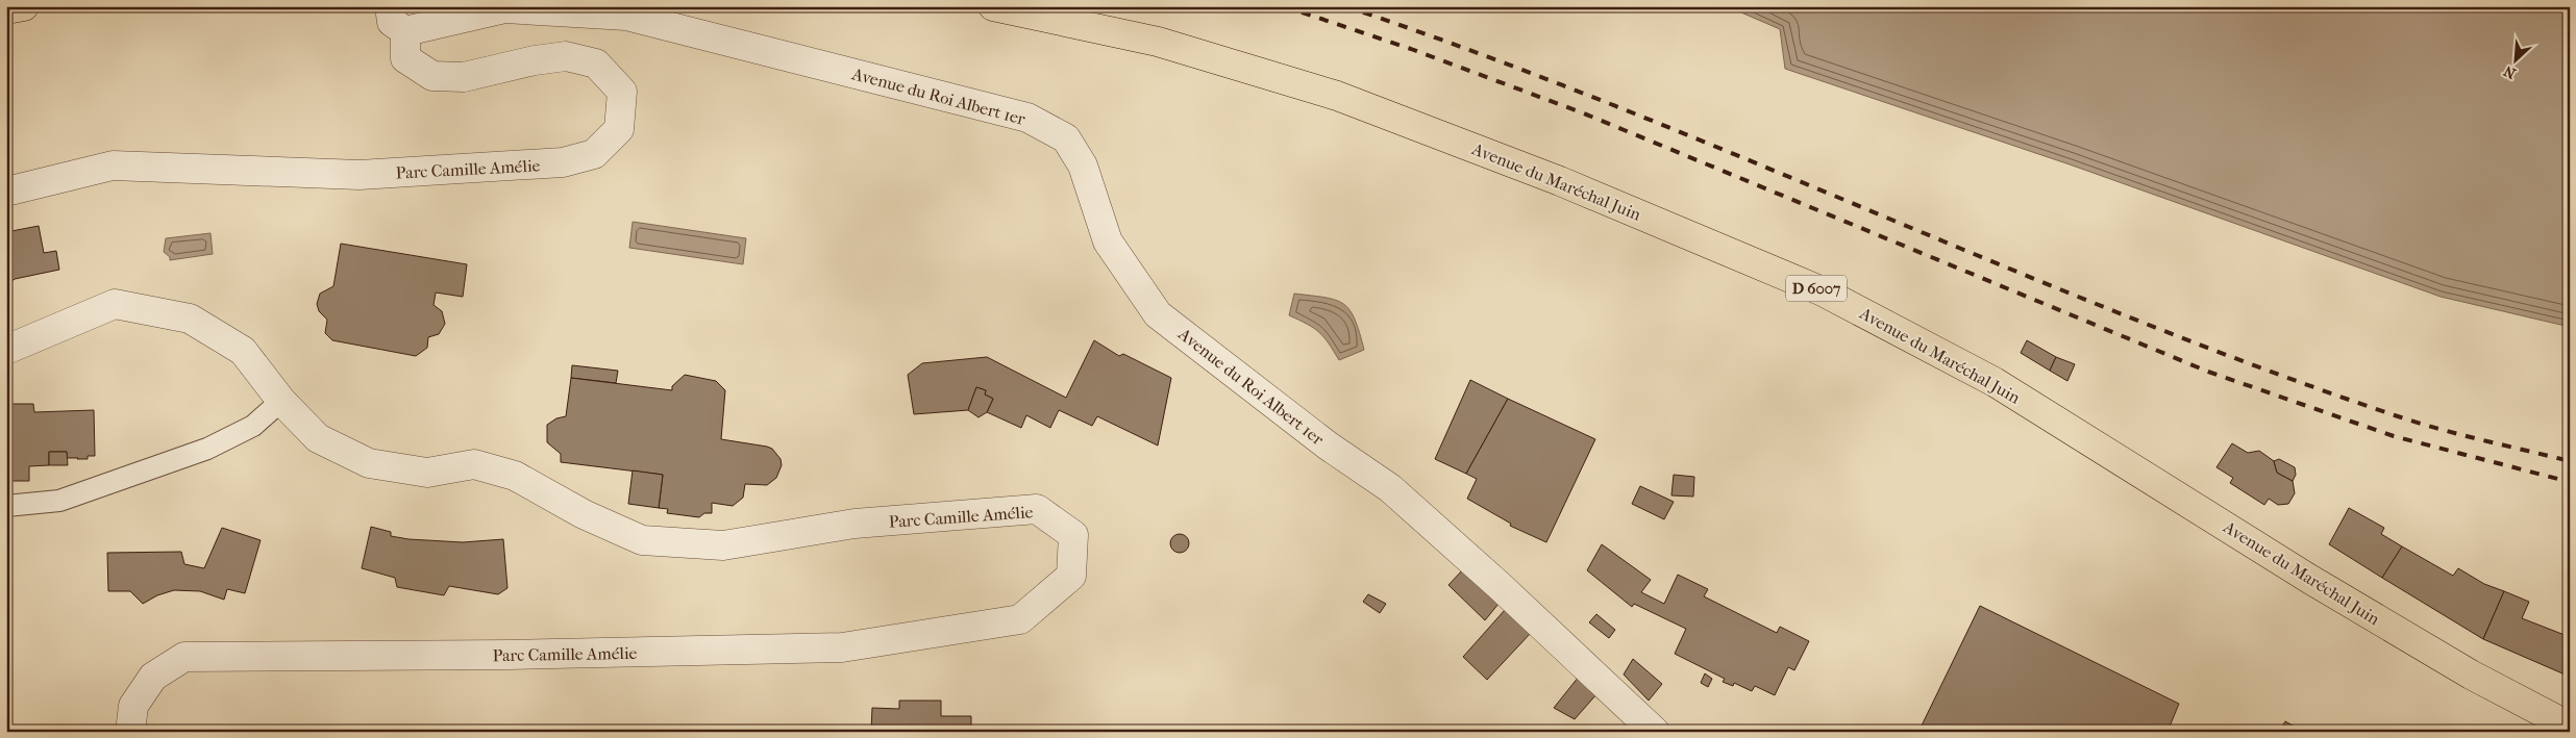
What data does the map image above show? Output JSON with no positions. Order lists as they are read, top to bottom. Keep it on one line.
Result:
{"streets":{"main road":["Avenue du Maréchal Juin","D 6007"],"street":["Avenue du Roi Albert 1er","Parc Camille Amélie"]},"crossings":[["Avenue du Roi Albert 1er","Parc Camille Amélie"]],"north":"bottom left"}
